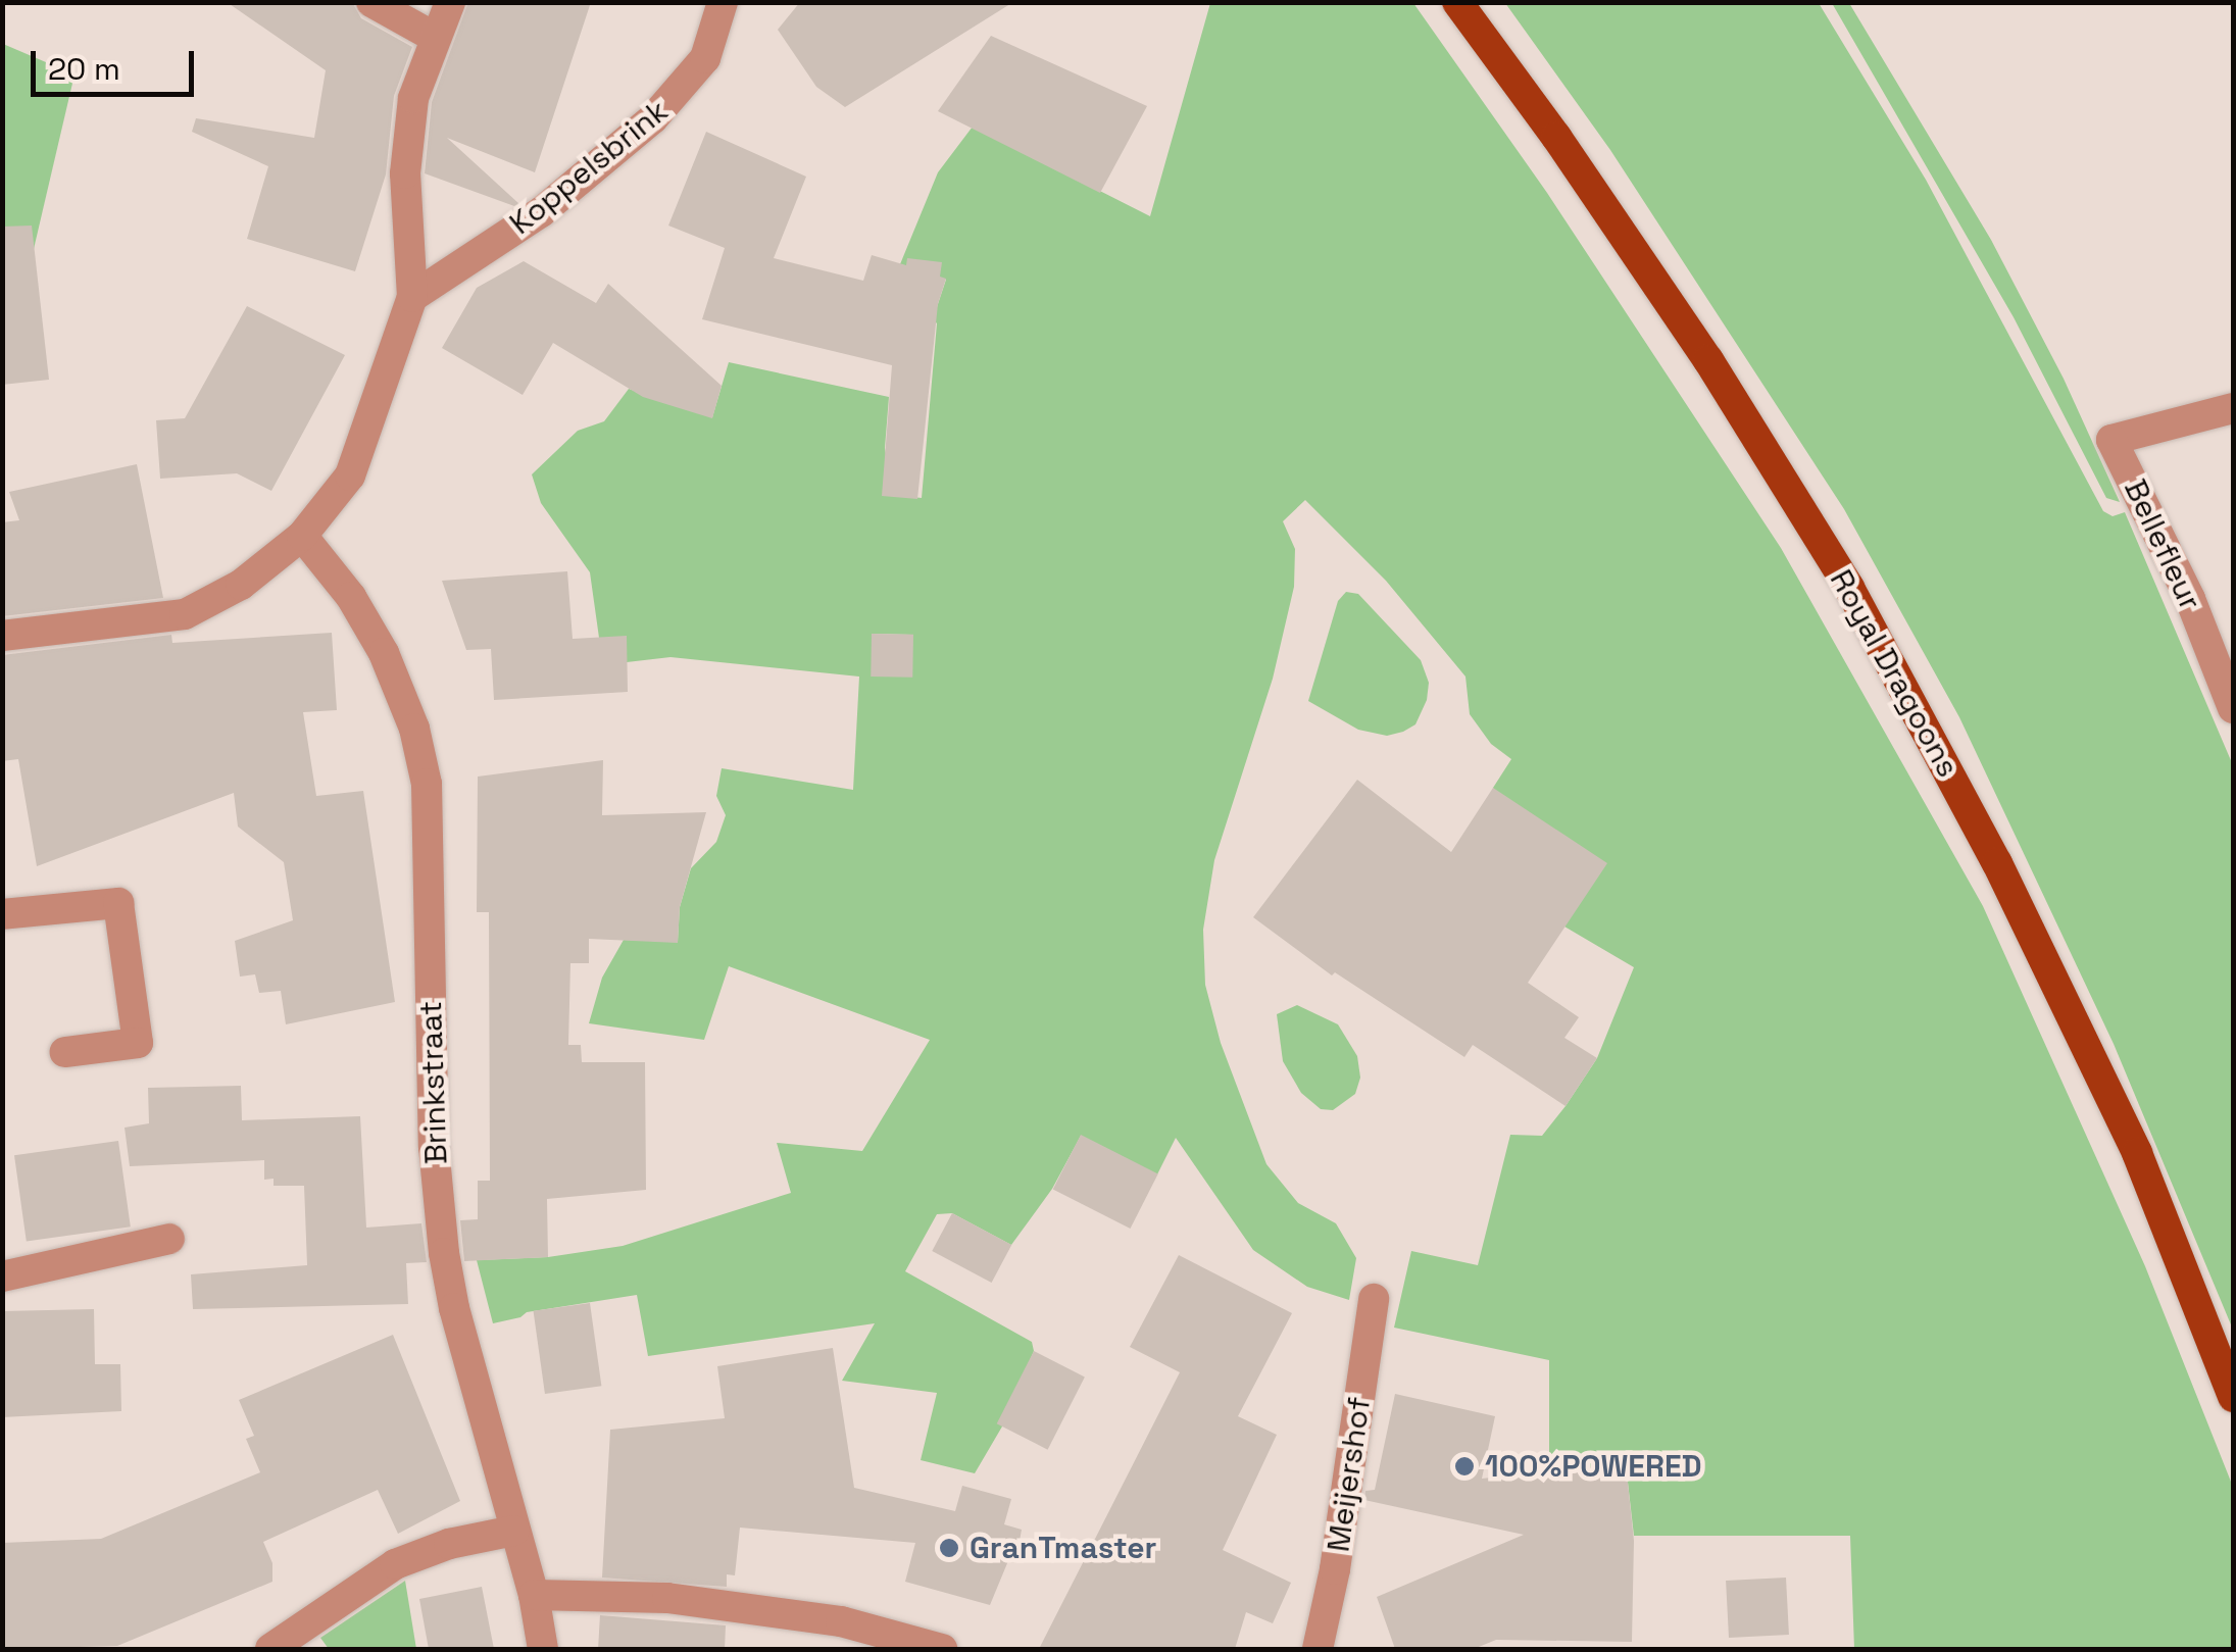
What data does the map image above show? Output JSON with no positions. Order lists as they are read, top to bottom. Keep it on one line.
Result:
{"streets":{"main road":["Royal Dragoons"],"street":["Koppelsbrink","Bellefleur","Brinkstraat","Meijershof"]},"places":["100%POWERED","GranTmaster"],"scale_bar":"20 m"}
